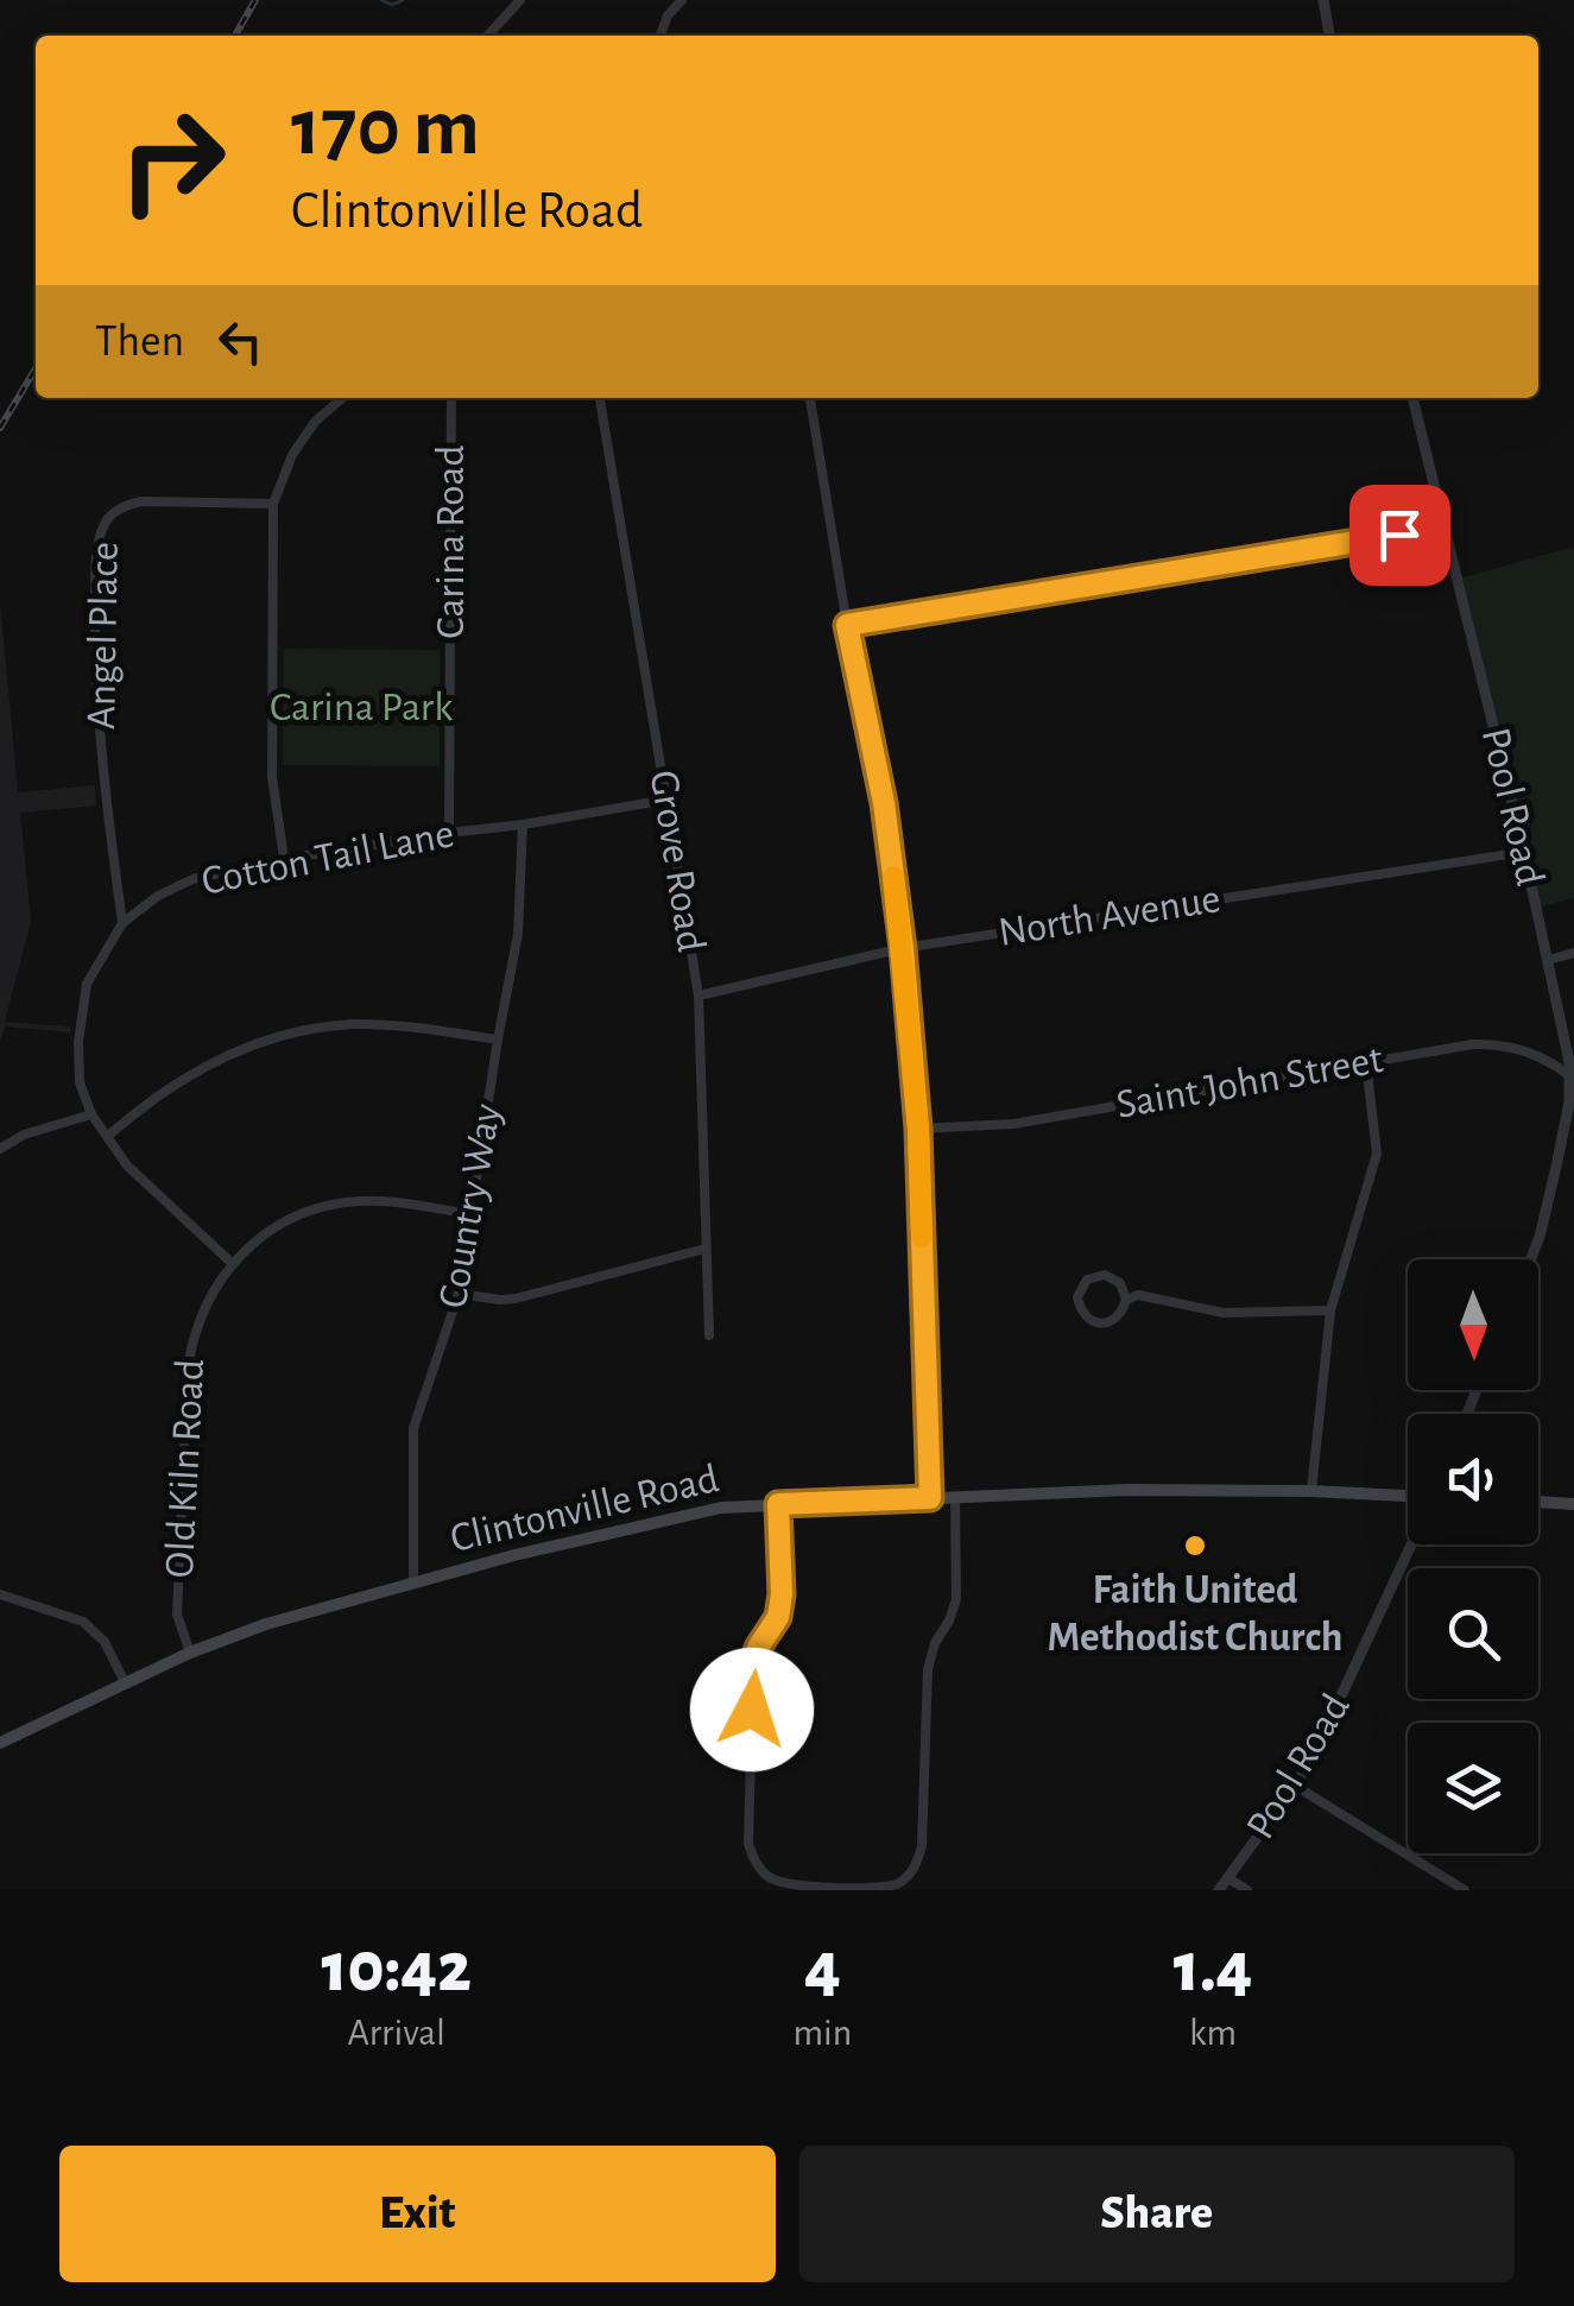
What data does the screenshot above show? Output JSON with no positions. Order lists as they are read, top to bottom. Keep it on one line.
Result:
{"streets":{"main road":["Clintonville Road"],"street":["Carina Road","Angel Place","Pool Road","Cotton Tail Lane","Grove Road","North Avenue","Saint John Street","Country Way","Old Kiln Road"]},"crossings":[["Carina Road","Cotton Tail Lane"],["Angel Place","Cotton Tail Lane"],["Pool Road","North Avenue"],["Pool Road","Saint John Street"],["Cotton Tail Lane","Grove Road"],["Cotton Tail Lane","Country Way"],["Cotton Tail Lane","Old Kiln Road"],["Grove Road","North Avenue"],["Country Way","Old Kiln Road"],["Country Way","Clintonville Road"],["Old Kiln Road","Clintonville Road"]],"parks":["Carina Park"],"places":["Faith United Methodist Church"],"north":"bottom","page":{"turn":["170 m","Clintonville Road"],"then":"Then","eta":["10:42","Arrival","4","min","1.4","km"],"buttons":["Exit","Share"]}}
